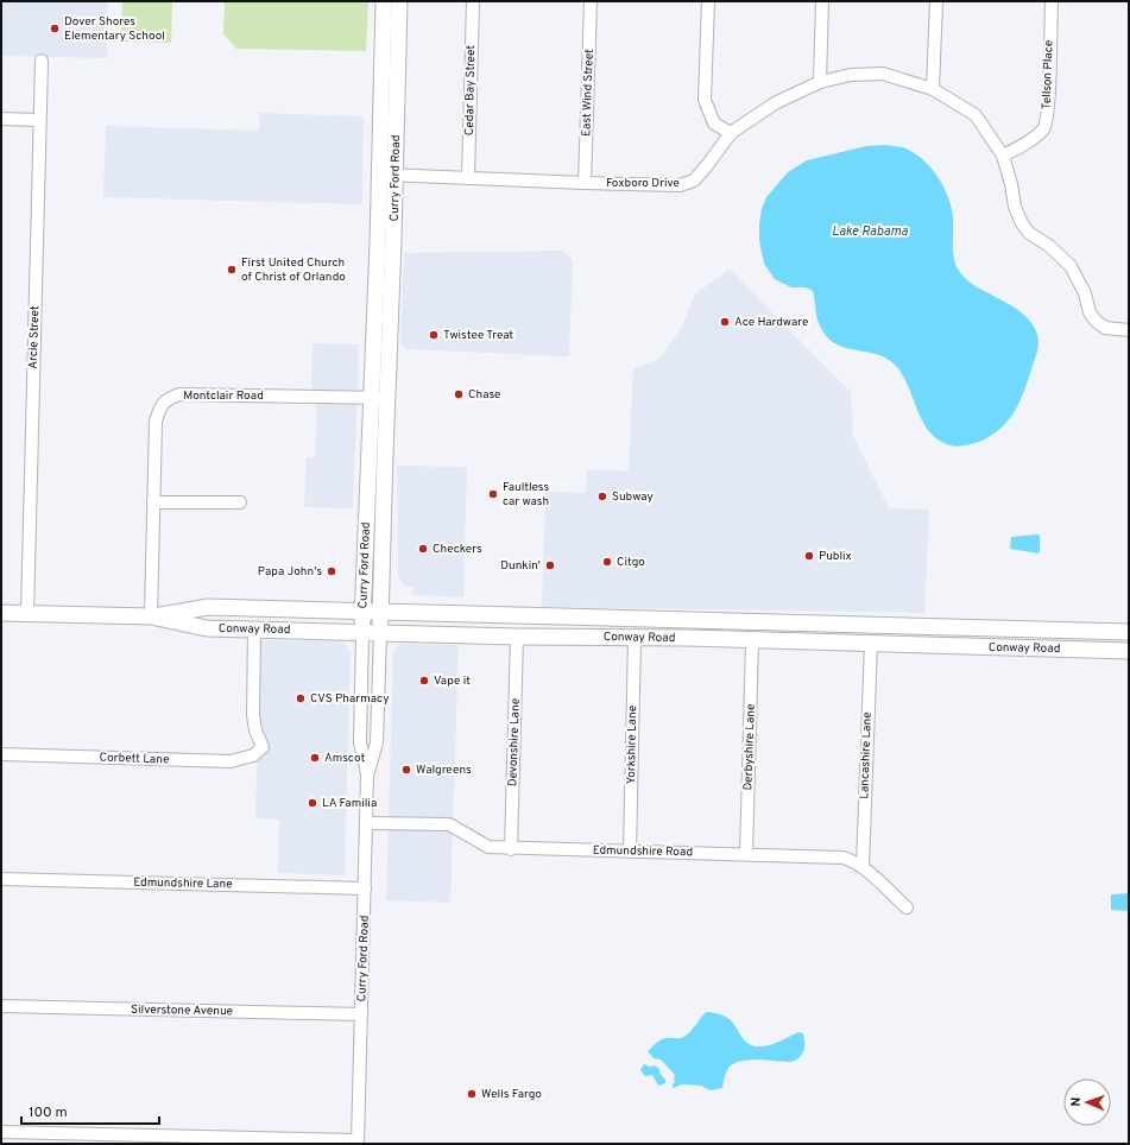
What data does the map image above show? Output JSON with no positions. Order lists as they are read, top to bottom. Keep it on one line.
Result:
{"streets":{"main road":["Curry Ford Road","Conway Road"],"street":["Tellson Place","Cedar Bay Street","East Wind Street","Foxboro Drive","Arcie Street","Montclair Road","Devonshire Lane","Yorkshire Lane","Derbyshire Lane","Lancashire Lane","Corbett Lane","Edmundshire Road","Edmundshire Lane","Silverstone Avenue"]},"crossings":[["Tellson Place","Foxboro Drive"],["Cedar Bay Street","Foxboro Drive"],["East Wind Street","Foxboro Drive"],["Curry Ford Road","Foxboro Drive"],["Curry Ford Road","Montclair Road"],["Curry Ford Road","Conway Road"],["Curry Ford Road","Edmundshire Road"],["Curry Ford Road","Edmundshire Lane"],["Curry Ford Road","Silverstone Avenue"],["Arcie Street","Conway Road"],["Montclair Road","Conway Road"],["Conway Road","Devonshire Lane"],["Conway Road","Yorkshire Lane"],["Conway Road","Derbyshire Lane"],["Conway Road","Lancashire Lane"],["Conway Road","Corbett Lane"],["Devonshire Lane","Edmundshire Road"],["Yorkshire Lane","Edmundshire Road"],["Derbyshire Lane","Edmundshire Road"],["Lancashire Lane","Edmundshire Road"]],"water":["Lake Rabama"],"places":["Dover Shores Elementary School","First United Church of Christ of Orlando","Ace Hardware","Twistee Treat","Chase","Faultless car wash","Subway","Checkers","Publix","Citgo","Dunkin'","Papa John's","Vape it","CVS Pharmacy","Amscot","Walgreens","LA Familia","Wells Fargo"],"scale_bar":"100 m","north":"left"}
